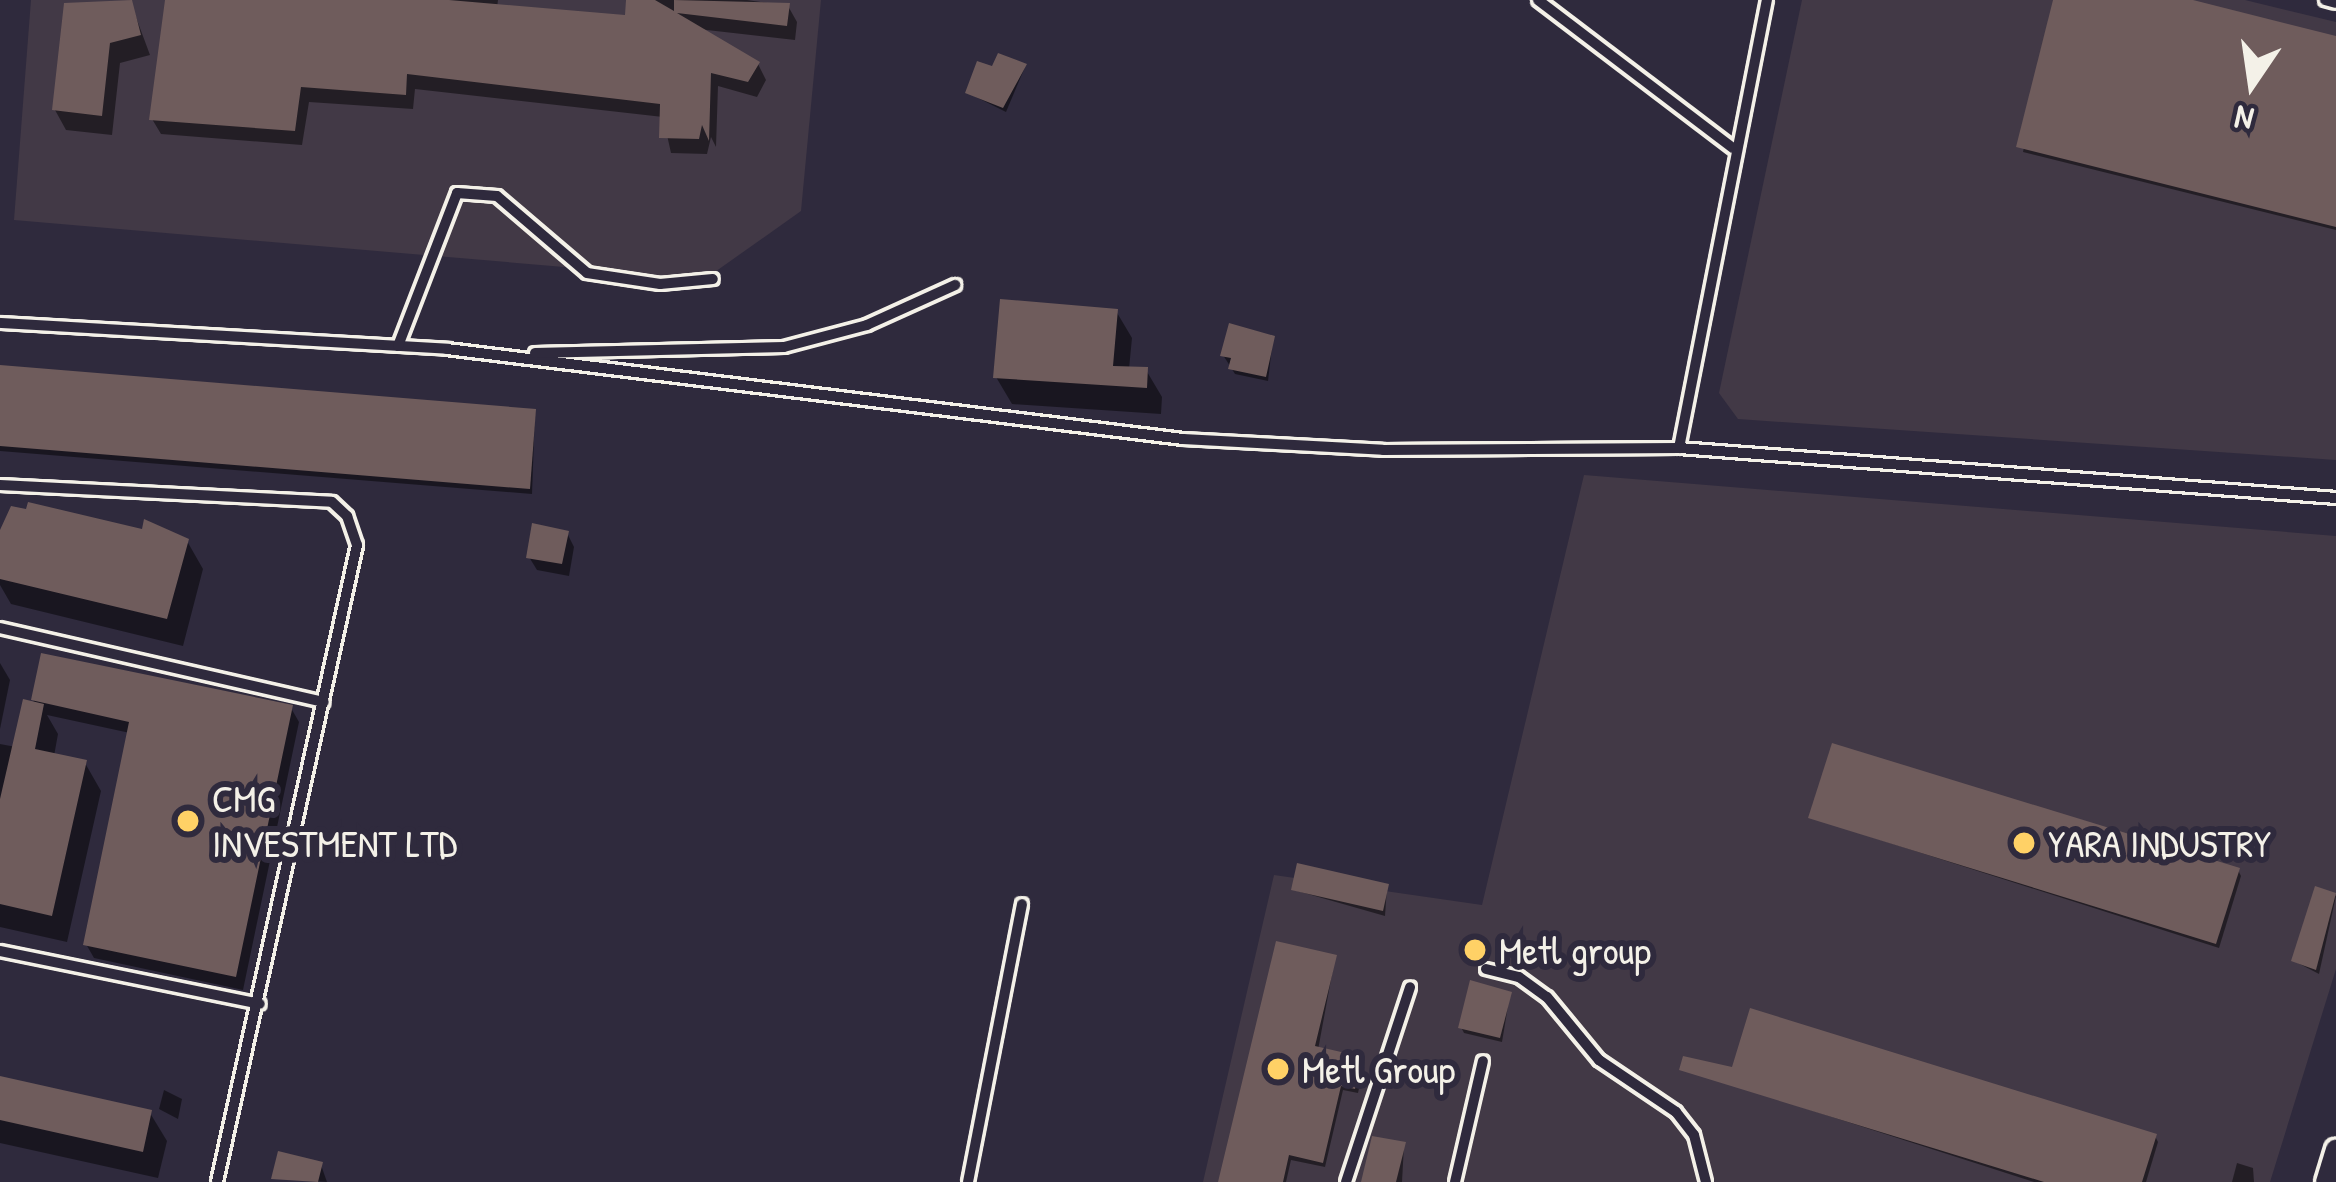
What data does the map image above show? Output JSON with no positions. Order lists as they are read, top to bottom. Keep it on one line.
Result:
{"places":["CMG INVESTMENT LTD","YARA INDUSTRY","Metl group","Metl Group"],"north":"bottom"}
